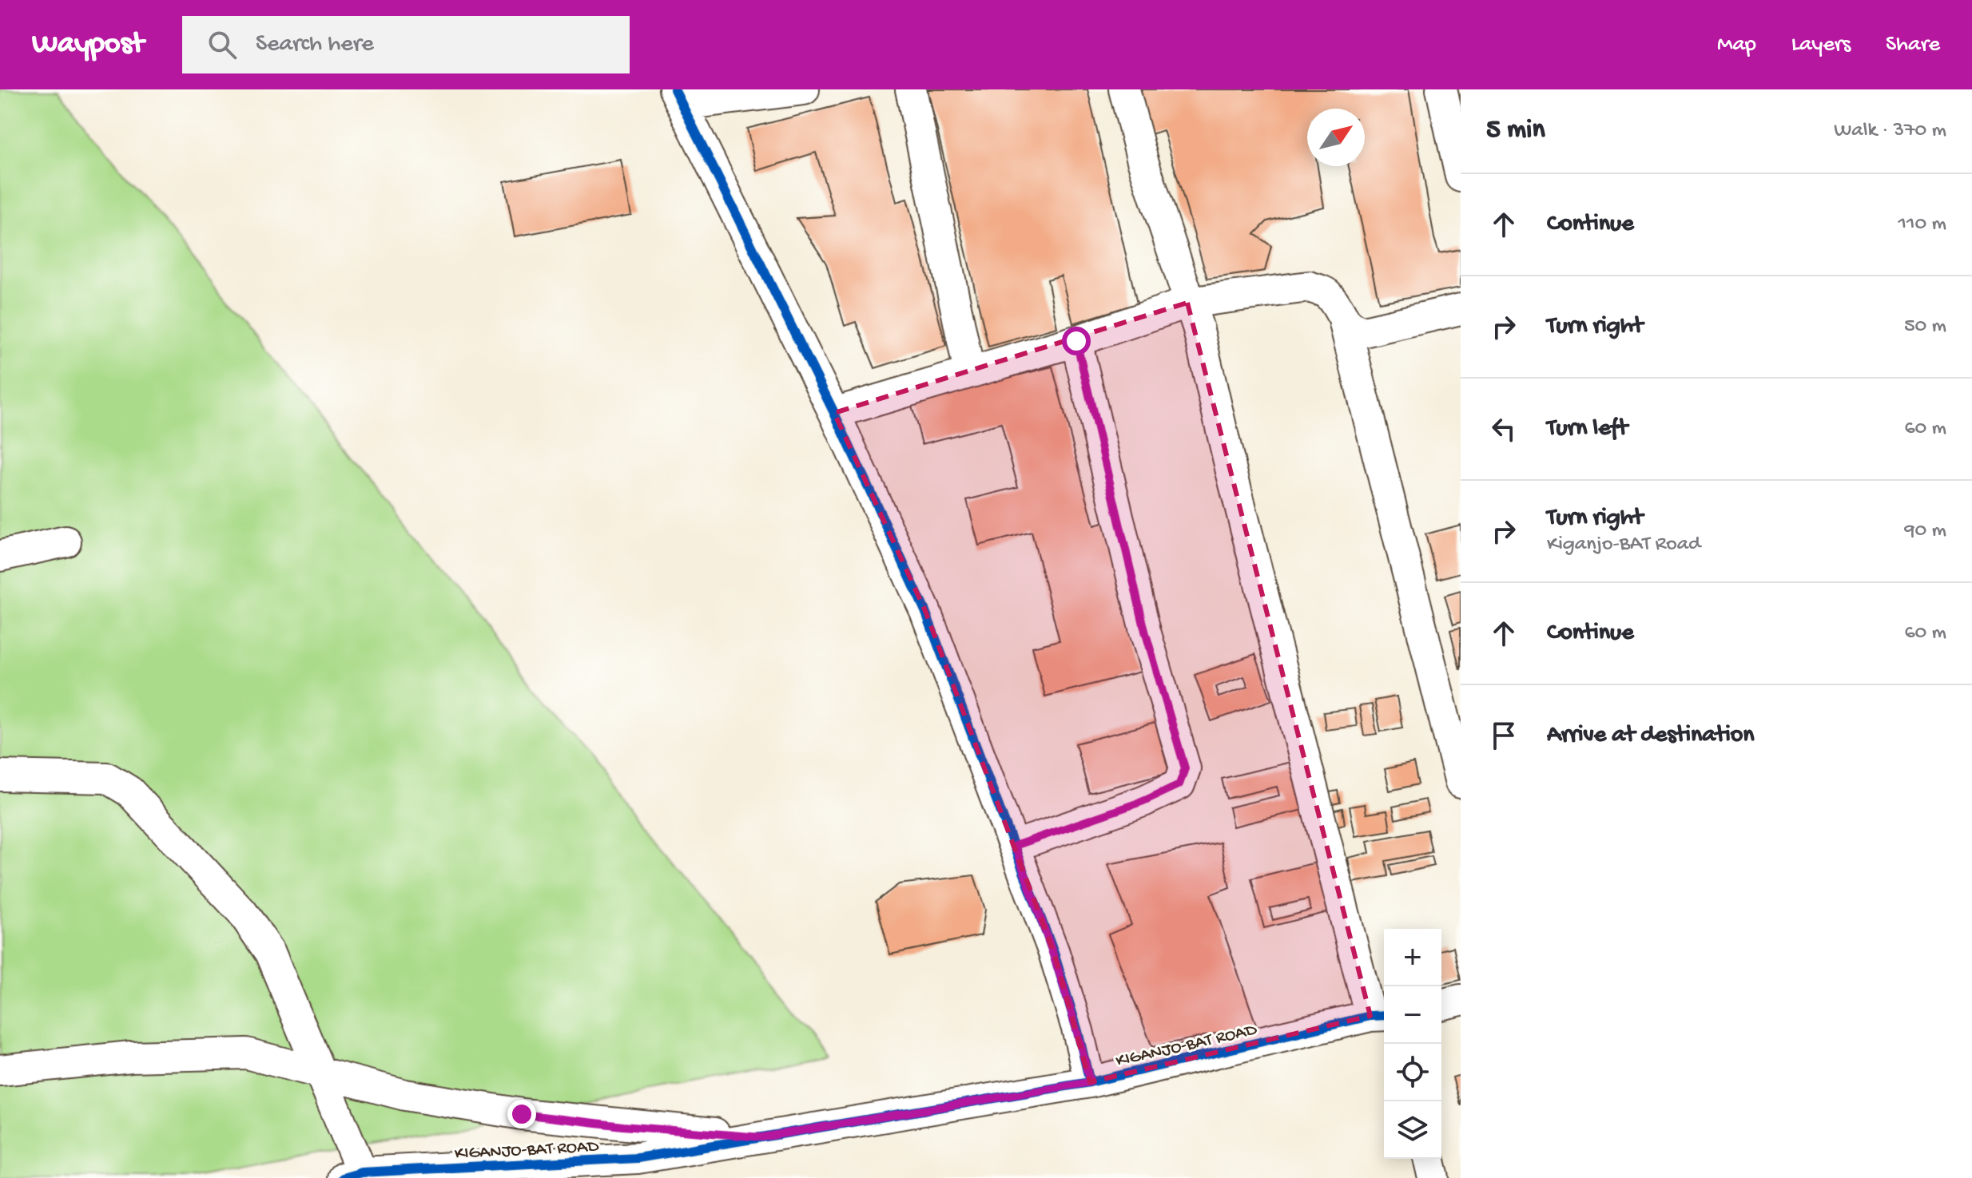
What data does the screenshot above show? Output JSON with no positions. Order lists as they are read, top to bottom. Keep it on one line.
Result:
{"streets":{"street":["KIGANJO-BAT ROAD"]},"north":"top right","page":{"header":"Waypost","search":"Search here","nav":["Map","Layers","Share"],"heading":["5 min","Walk · 370 m"],"list":[["Continue","110 m"],["Turn right","50 m"],["Turn left","60 m"],["Turn right","Kiganjo-BAT Road","90 m"],["Continue","60 m"],"Arrive at destination"],"map_buttons":["+","−"]}}
